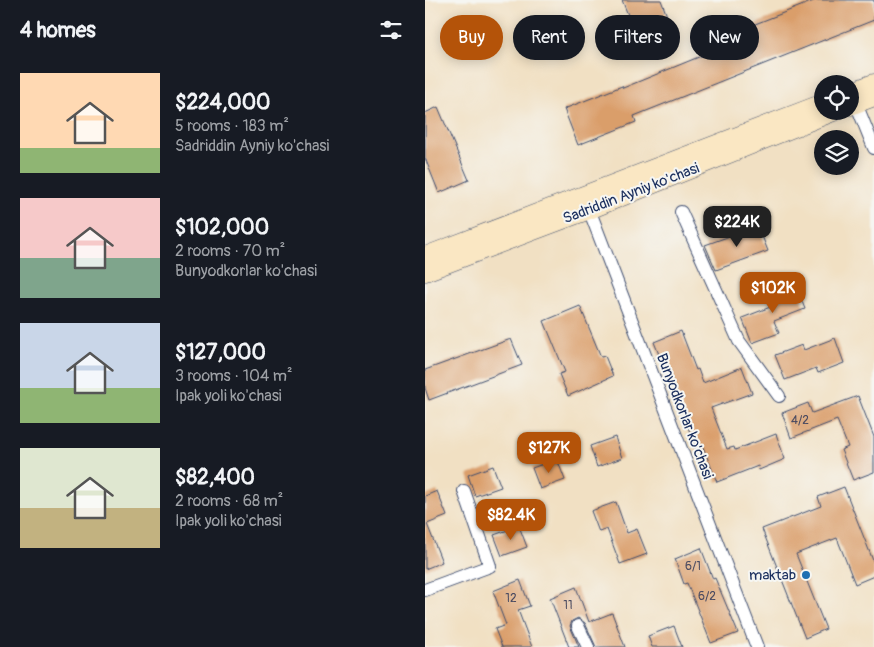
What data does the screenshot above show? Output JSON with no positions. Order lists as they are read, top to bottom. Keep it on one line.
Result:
{"streets":{"main road":["Sadriddin Ayniy ko'chasi"],"street":["Bunyodkorlar ko'chasi"]},"crossings":[["Sadriddin Ayniy ko'chasi","Bunyodkorlar ko'chasi"]],"places":["maktab"],"house_numbers":["4/2","6/1","6/2","12","11"],"page":{"heading":"4 homes","chip":["Buy","Rent","Filters","New"],"list":[{"name":"$224,000","note":"5 rooms · 183 m² · Sadriddin Ayniy ko'chasi"},{"name":"$102,000","note":"2 rooms · 70 m² · Bunyodkorlar ko'chasi"},{"name":"$127,000","note":"3 rooms · 104 m² · Ipak yoli ko'chasi"},{"name":"$82,400","note":"2 rooms · 68 m² · Ipak yoli ko'chasi"}],"price":["$224K","$102K","$127K","$82.4K"]}}
